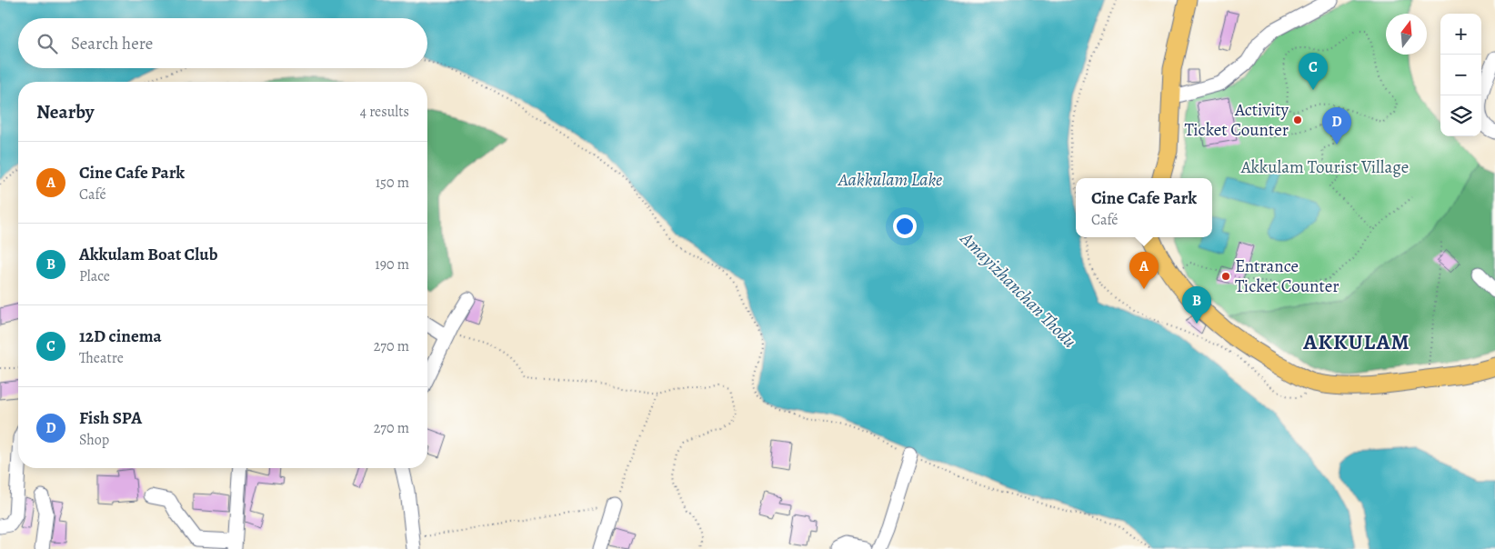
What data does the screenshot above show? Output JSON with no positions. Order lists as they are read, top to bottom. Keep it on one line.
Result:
{"districts":["AKKULAM"],"water":["Aakkulam Lake","Amayizhanchan Thodu"],"parks":["Akkulam Tourist Village"],"places":["Activity Ticket Counter","Entrance Ticket Counter"],"north":"top","page":{"map_buttons":["+","−"],"search":"Search here","pins":["C","D","A","B"],"heading":["Nearby","4 results"],"list":[{"mark":"A","name":"Cine Cafe Park","note":"Café","value":"150 m"},{"mark":"B","name":"Akkulam Boat Club","note":"Place","value":"190 m"},{"mark":"C","name":"12D cinema","note":"Theatre","value":"270 m"},{"mark":"D","name":"Fish SPA","note":"Shop","value":"270 m"}],"popup":["Cine Cafe Park","Café"]}}
